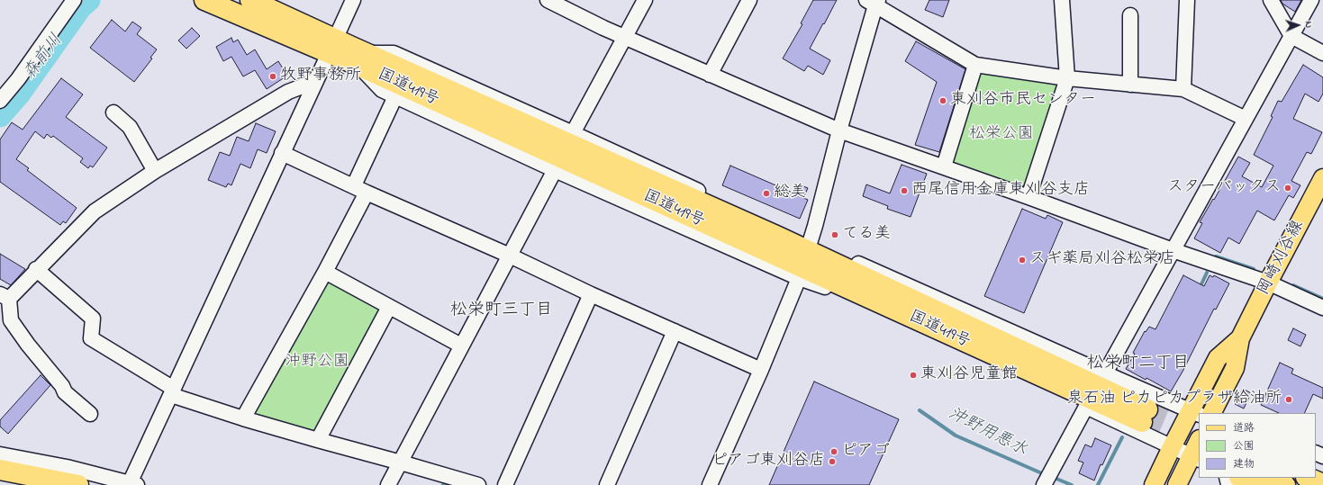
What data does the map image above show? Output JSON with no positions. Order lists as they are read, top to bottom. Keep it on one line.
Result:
{"streets":{"highway":["国道419号"],"main road":["岡崎刈谷線"]},"districts":["松栄町三丁目","松栄町二丁目"],"water":["森前川","沖野用悪水"],"parks":["松栄公園","沖野公園"],"places":["牧野事務所","東刈谷市民センター","スターバックス","西尾信用金庫東刈谷支店","総美","てる美","スギ薬局刈谷松栄店","東刈谷児童館","泉石油 ピカピカプラザ給油所","ピアゴ","ピアゴ東刈谷店"],"legend":["道路","公園","建物"],"north":"right"}
